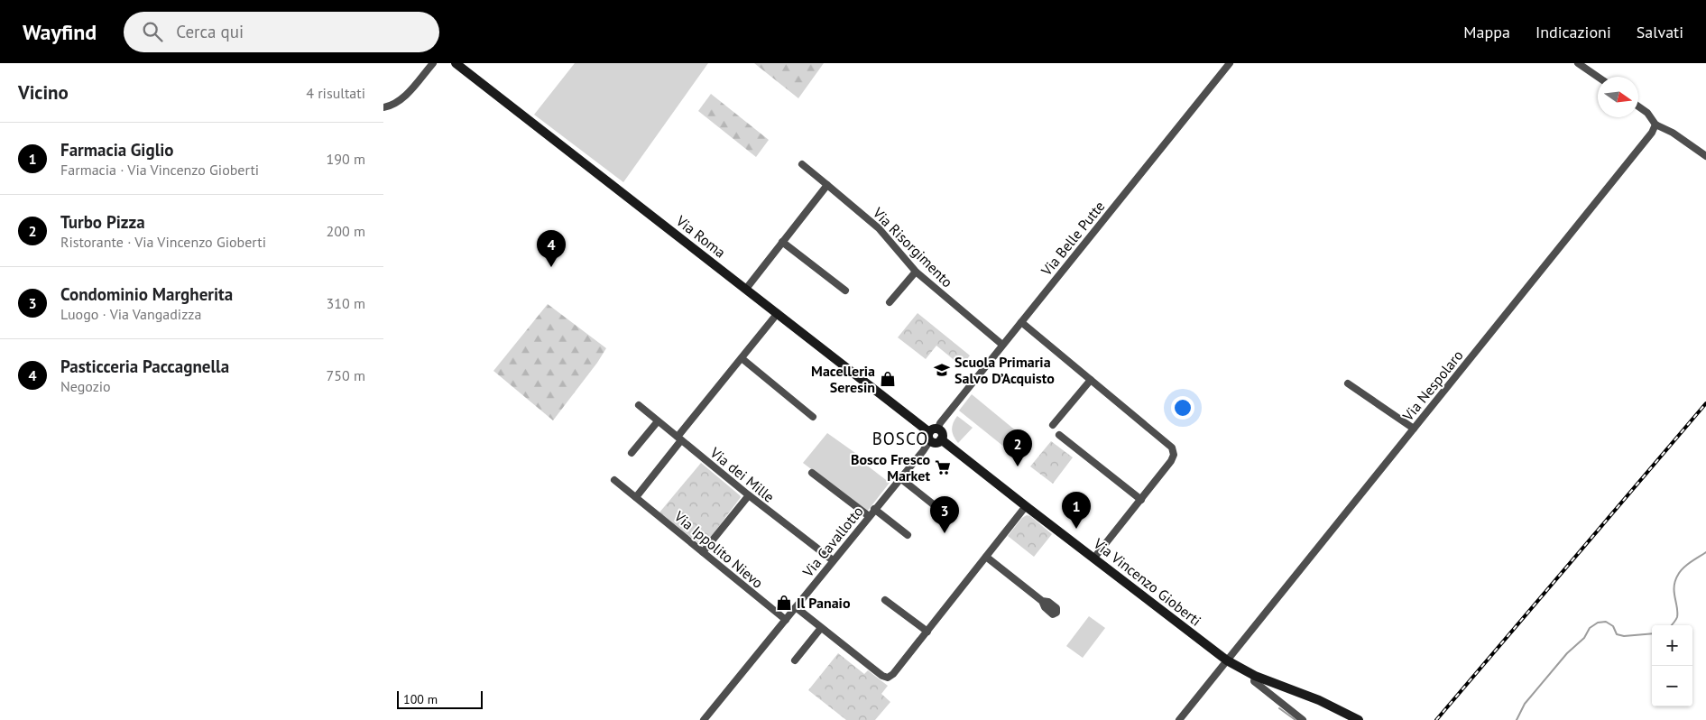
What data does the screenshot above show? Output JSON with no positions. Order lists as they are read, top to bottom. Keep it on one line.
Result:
{"streets":{"street":["Via Roma","Via Belle Putte","Via Risorgimento","Via Nespolaro","Via dei Mille","Via Cavallotto","Via Ippolito Nievo","Via Vincenzo Gioberti"]},"crossings":[["Via Roma","Via Belle Putte"],["Via Roma","Via Cavallotto"],["Via Roma","Via Vincenzo Gioberti"],["Via Belle Putte","Via Risorgimento"],["Via Belle Putte","Via Cavallotto"],["Via Belle Putte","Via Vincenzo Gioberti"],["Via Nespolaro","Via Vincenzo Gioberti"],["Via dei Mille","Via Cavallotto"],["Via Cavallotto","Via Ippolito Nievo"],["Via Cavallotto","Via Vincenzo Gioberti"]],"districts":["BOSCO"],"places":{"school or university":["Scuola Primaria Salvo D’Acquisto"],"shop":["Macelleria Seresin","Il Panaio"],"supermarket":["Bosco Fresco Market"]},"scale_bar":"100 m","north":"right","page":{"header":"Wayfind","search":"Cerca qui","nav":["Mappa","Indicazioni","Salvati"],"heading":["Vicino","4 risultati"],"list":[{"mark":"1","name":"Farmacia Giglio","note":"Farmacia · Via Vincenzo Gioberti","value":"190 m"},{"mark":"2","name":"Turbo Pizza","note":"Ristorante · Via Vincenzo Gioberti","value":"200 m"},{"mark":"3","name":"Condominio Margherita","note":"Luogo · Via Vangadizza","value":"310 m"},{"mark":"4","name":"Pasticceria Paccagnella","note":"Negozio","value":"750 m"}],"pins":["4","2","1","3"],"map_buttons":["+","−"],"scale":"100 m"}}
